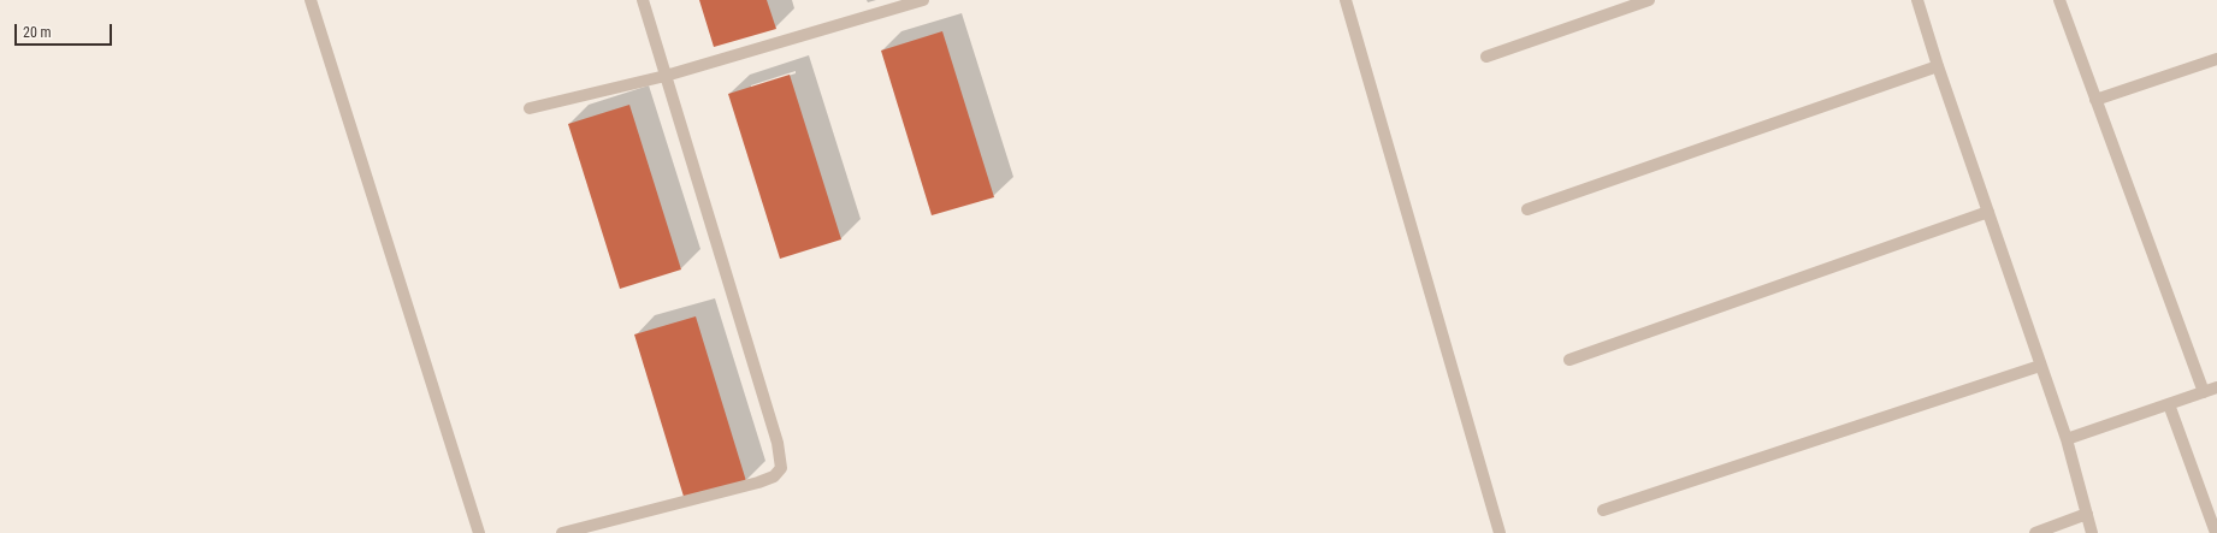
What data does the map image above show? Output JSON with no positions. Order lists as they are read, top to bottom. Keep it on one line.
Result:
{"scale_bar":"20 m"}
